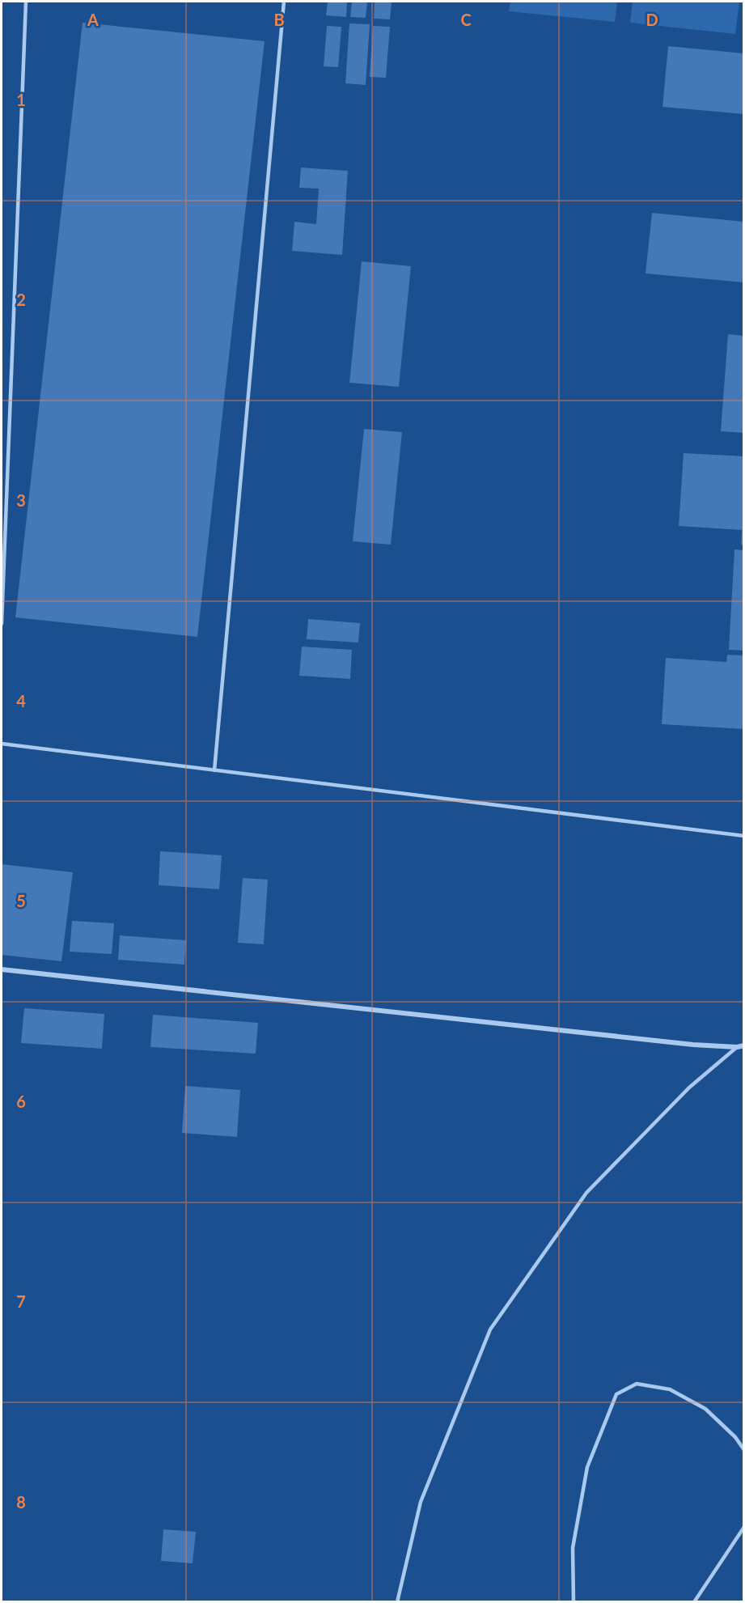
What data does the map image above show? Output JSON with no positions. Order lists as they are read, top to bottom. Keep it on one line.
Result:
{"grid":{"columns":["A","B","C","D"],"rows":["1","2","3","4","5","6","7","8"]}}
